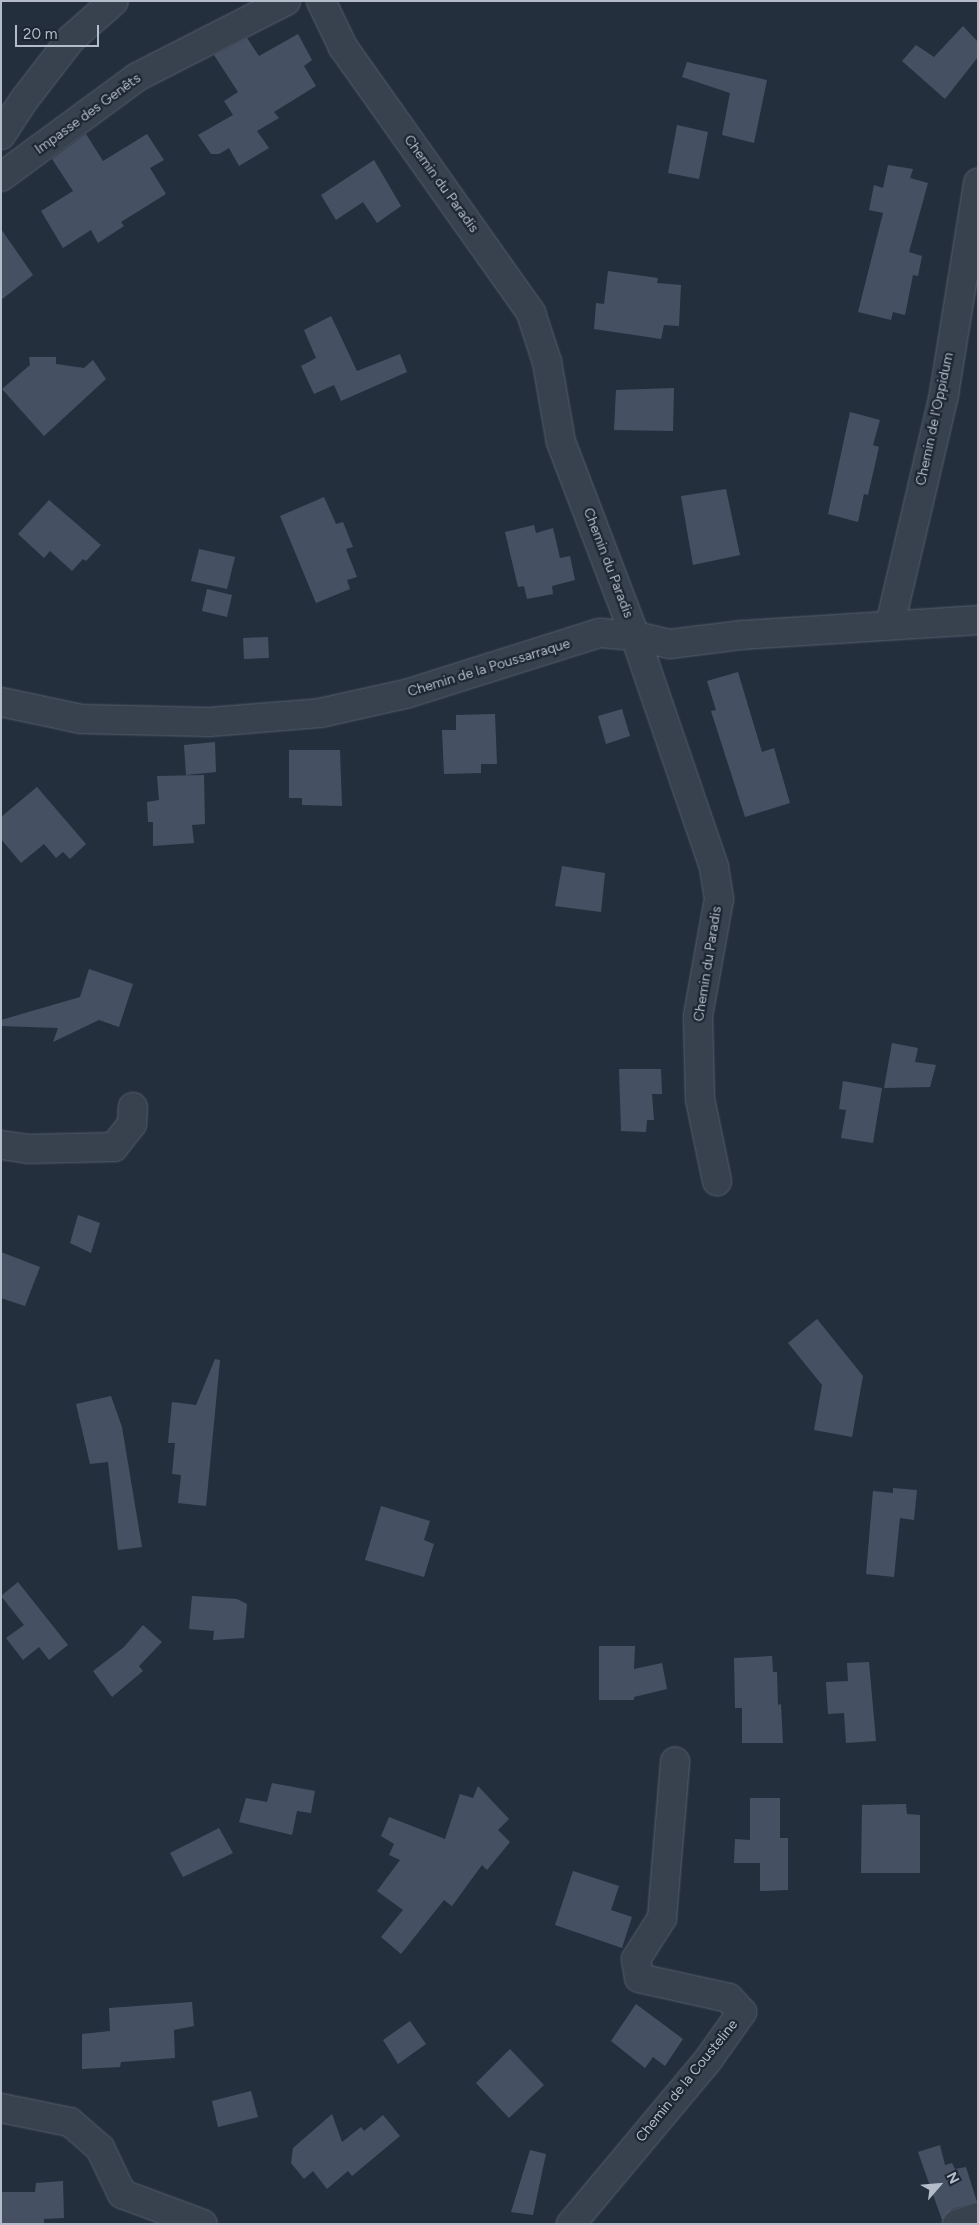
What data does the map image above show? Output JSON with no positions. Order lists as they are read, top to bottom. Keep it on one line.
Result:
{"streets":{"street":["Impasse des Genêts","Chemin du Paradis","Chemin de l'Oppidum","Chemin de la Poussarraque","Chemin de la Cousteline"]},"crossings":[["Chemin du Paradis","Chemin de la Poussarraque"],["Chemin de l'Oppidum","Chemin de la Poussarraque"]],"scale_bar":"20 m","north":"top right"}
